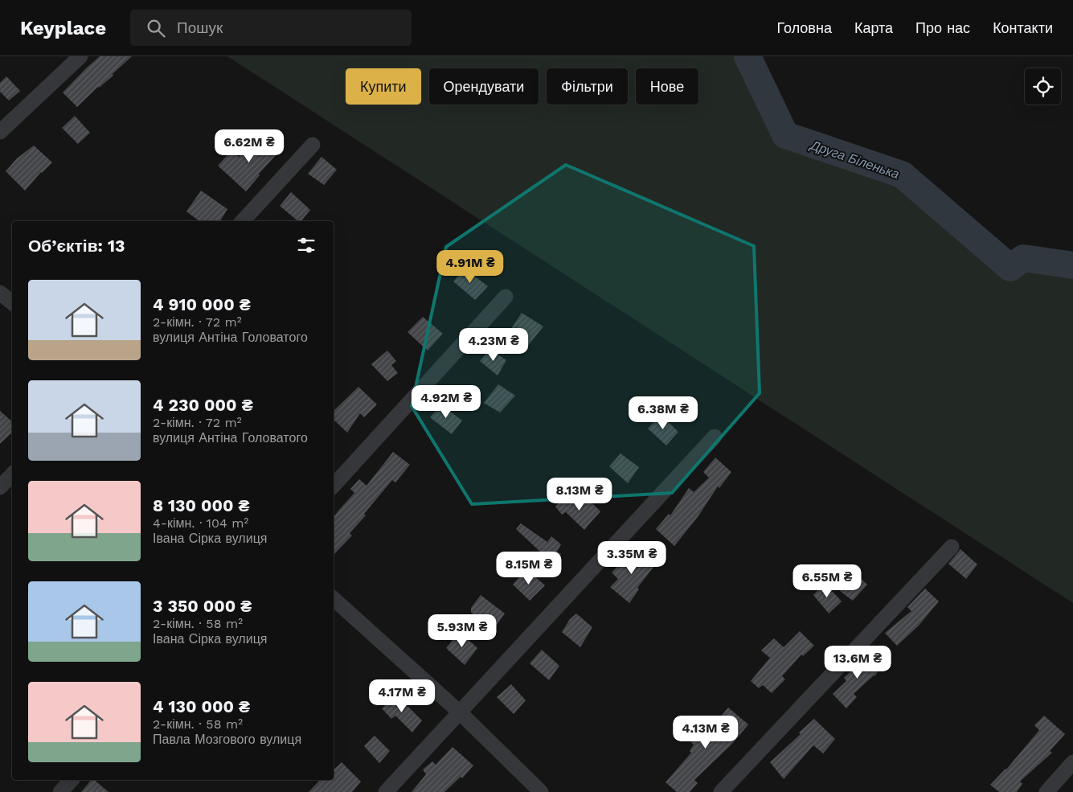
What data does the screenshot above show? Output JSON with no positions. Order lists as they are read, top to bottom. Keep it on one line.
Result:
{"water":["Друга Біленька"],"page":{"header":"Keyplace","search":"Пошук","nav":["Головна","Карта","Про нас","Контакти"],"chip":["Купити","Орендувати","Фільтри","Нове"],"price":["6.62M ₴","4.91M ₴","4.23M ₴","4.92M ₴","6.38M ₴","8.13M ₴","3.35M ₴","8.15M ₴","6.55M ₴","5.93M ₴","13.6M ₴","4.17M ₴","4.13M ₴"],"heading":"Об’єктів: 13","list":[{"name":"4 910 000 ₴","note":"2-кімн. · 72 m² · вулиця Антіна Головатого"},{"name":"4 230 000 ₴","note":"2-кімн. · 72 m² · вулиця Антіна Головатого"},{"name":"8 130 000 ₴","note":"4-кімн. · 104 m² · Івана Сірка вулиця"},{"name":"3 350 000 ₴","note":"2-кімн. · 58 m² · Івана Сірка вулиця"},{"name":"4 130 000 ₴","note":"2-кімн. · 58 m² · Павла Мозгового вулиця"}]}}
